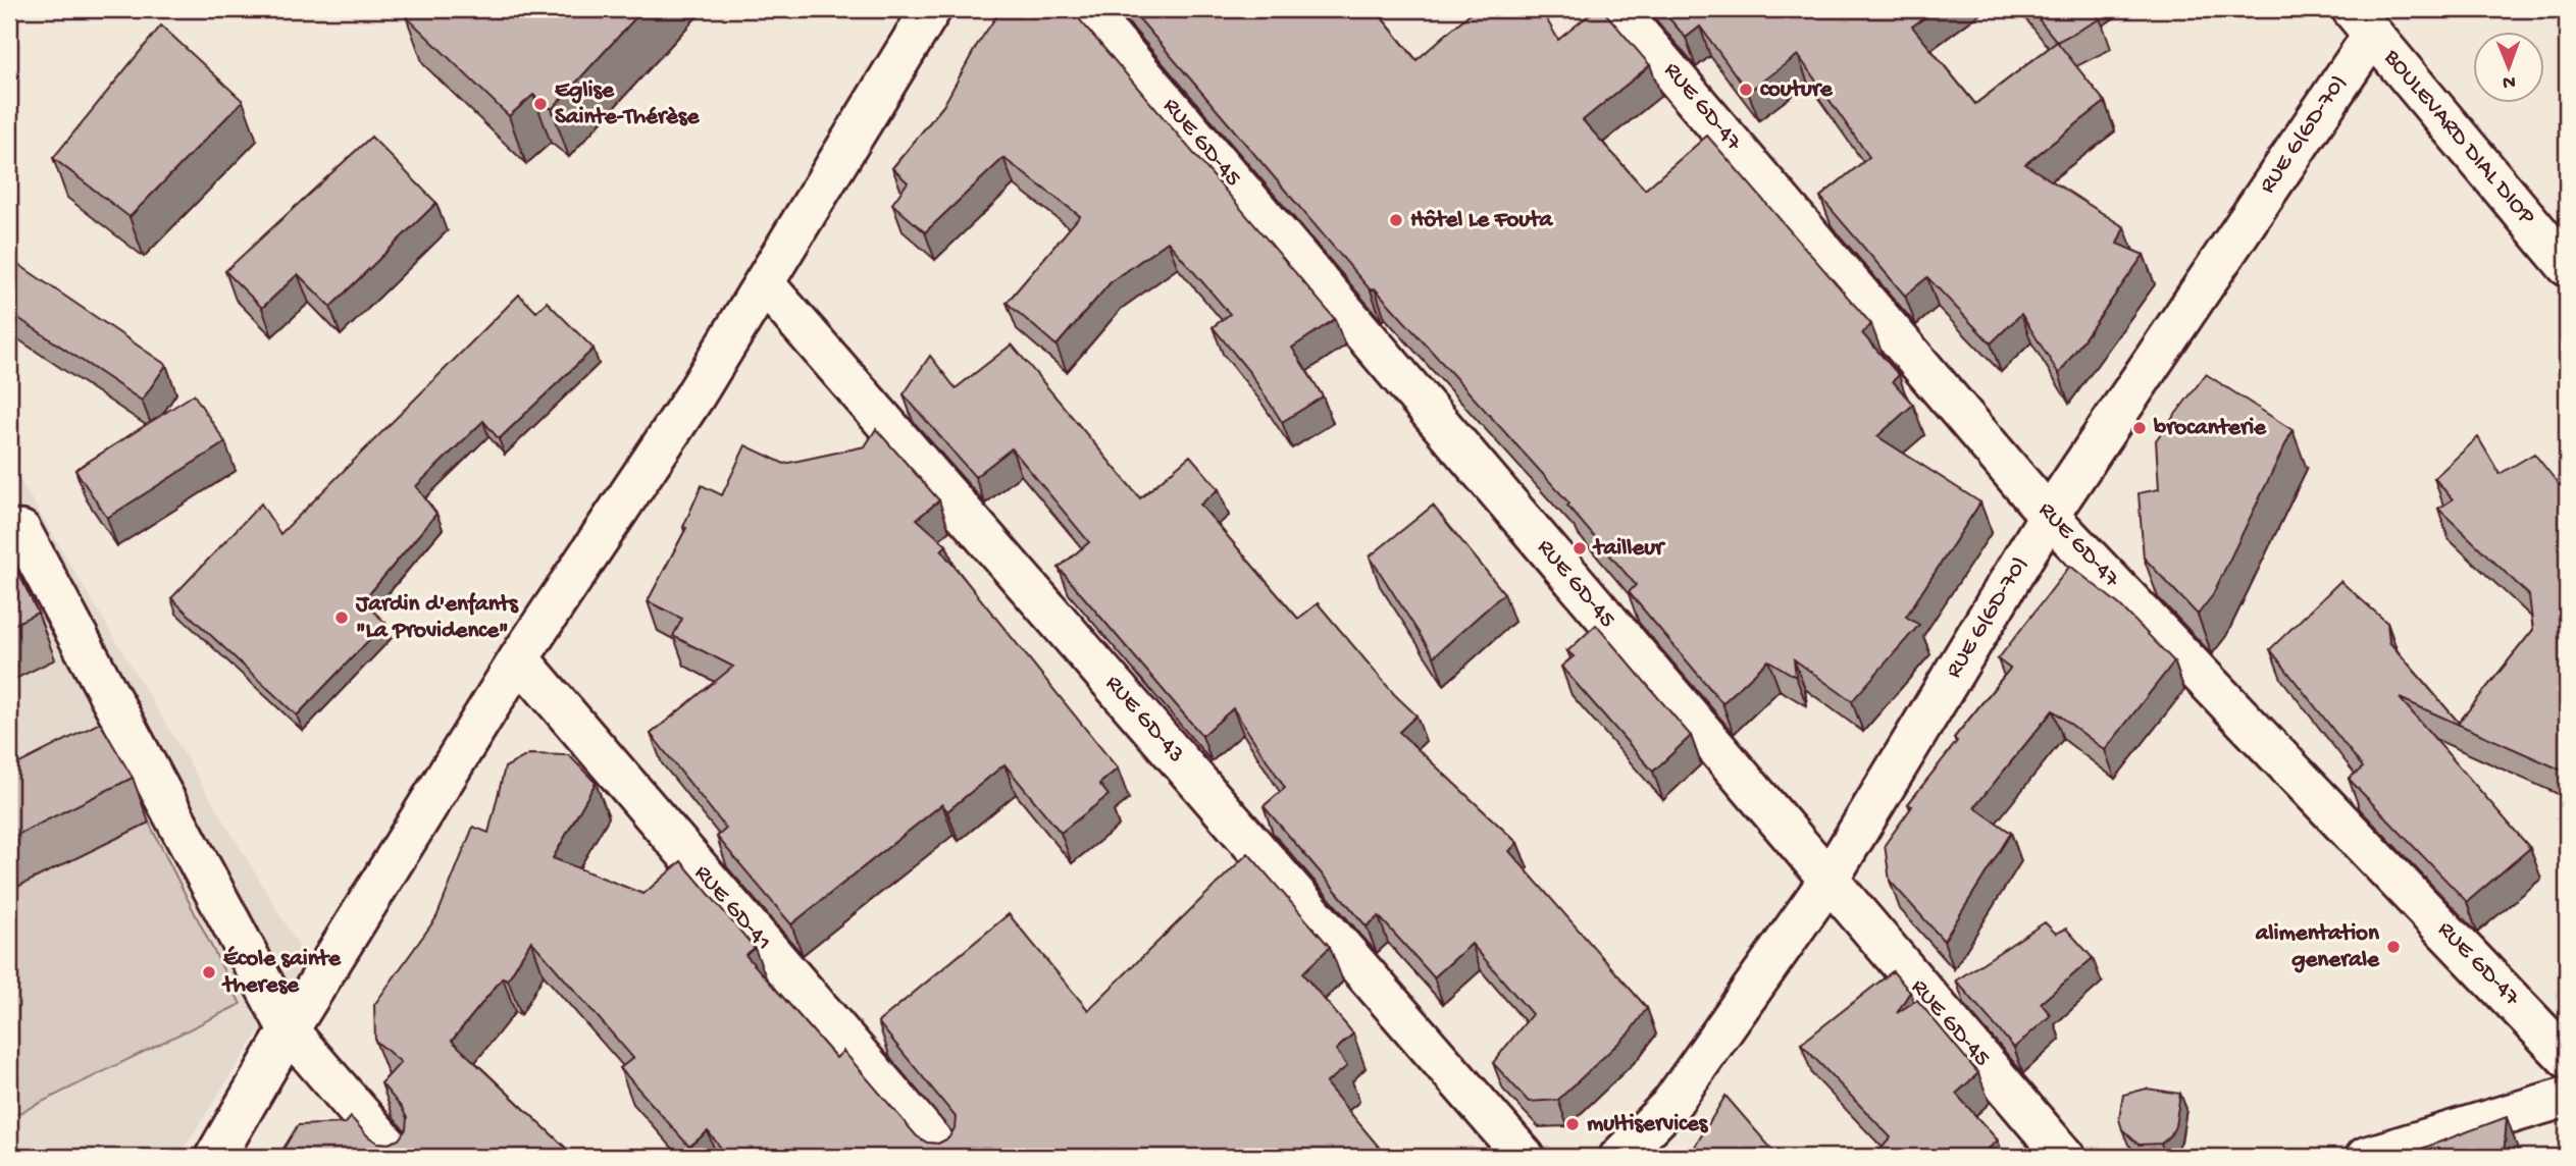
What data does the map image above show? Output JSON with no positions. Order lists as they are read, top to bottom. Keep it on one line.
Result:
{"streets":{"street":["RUE GD-47","RUE G(GD-70)","BOULEVARD DIAL DIOP","RUE GD-45","RUE GD-43","RUE GD-41"]},"crossings":[["RUE GD-47","RUE G(GD-70)"],["RUE G(GD-70)","BOULEVARD DIAL DIOP"],["RUE G(GD-70)","RUE GD-45"]],"places":["couture","Eglise Sainte-Thérèse","Hôtel Le Fouta","brocanterie","tailleur","Jardin d'enfants \"La Providence\"","alimentation generale","École sainte therese","multiservices"],"north":"bottom"}
